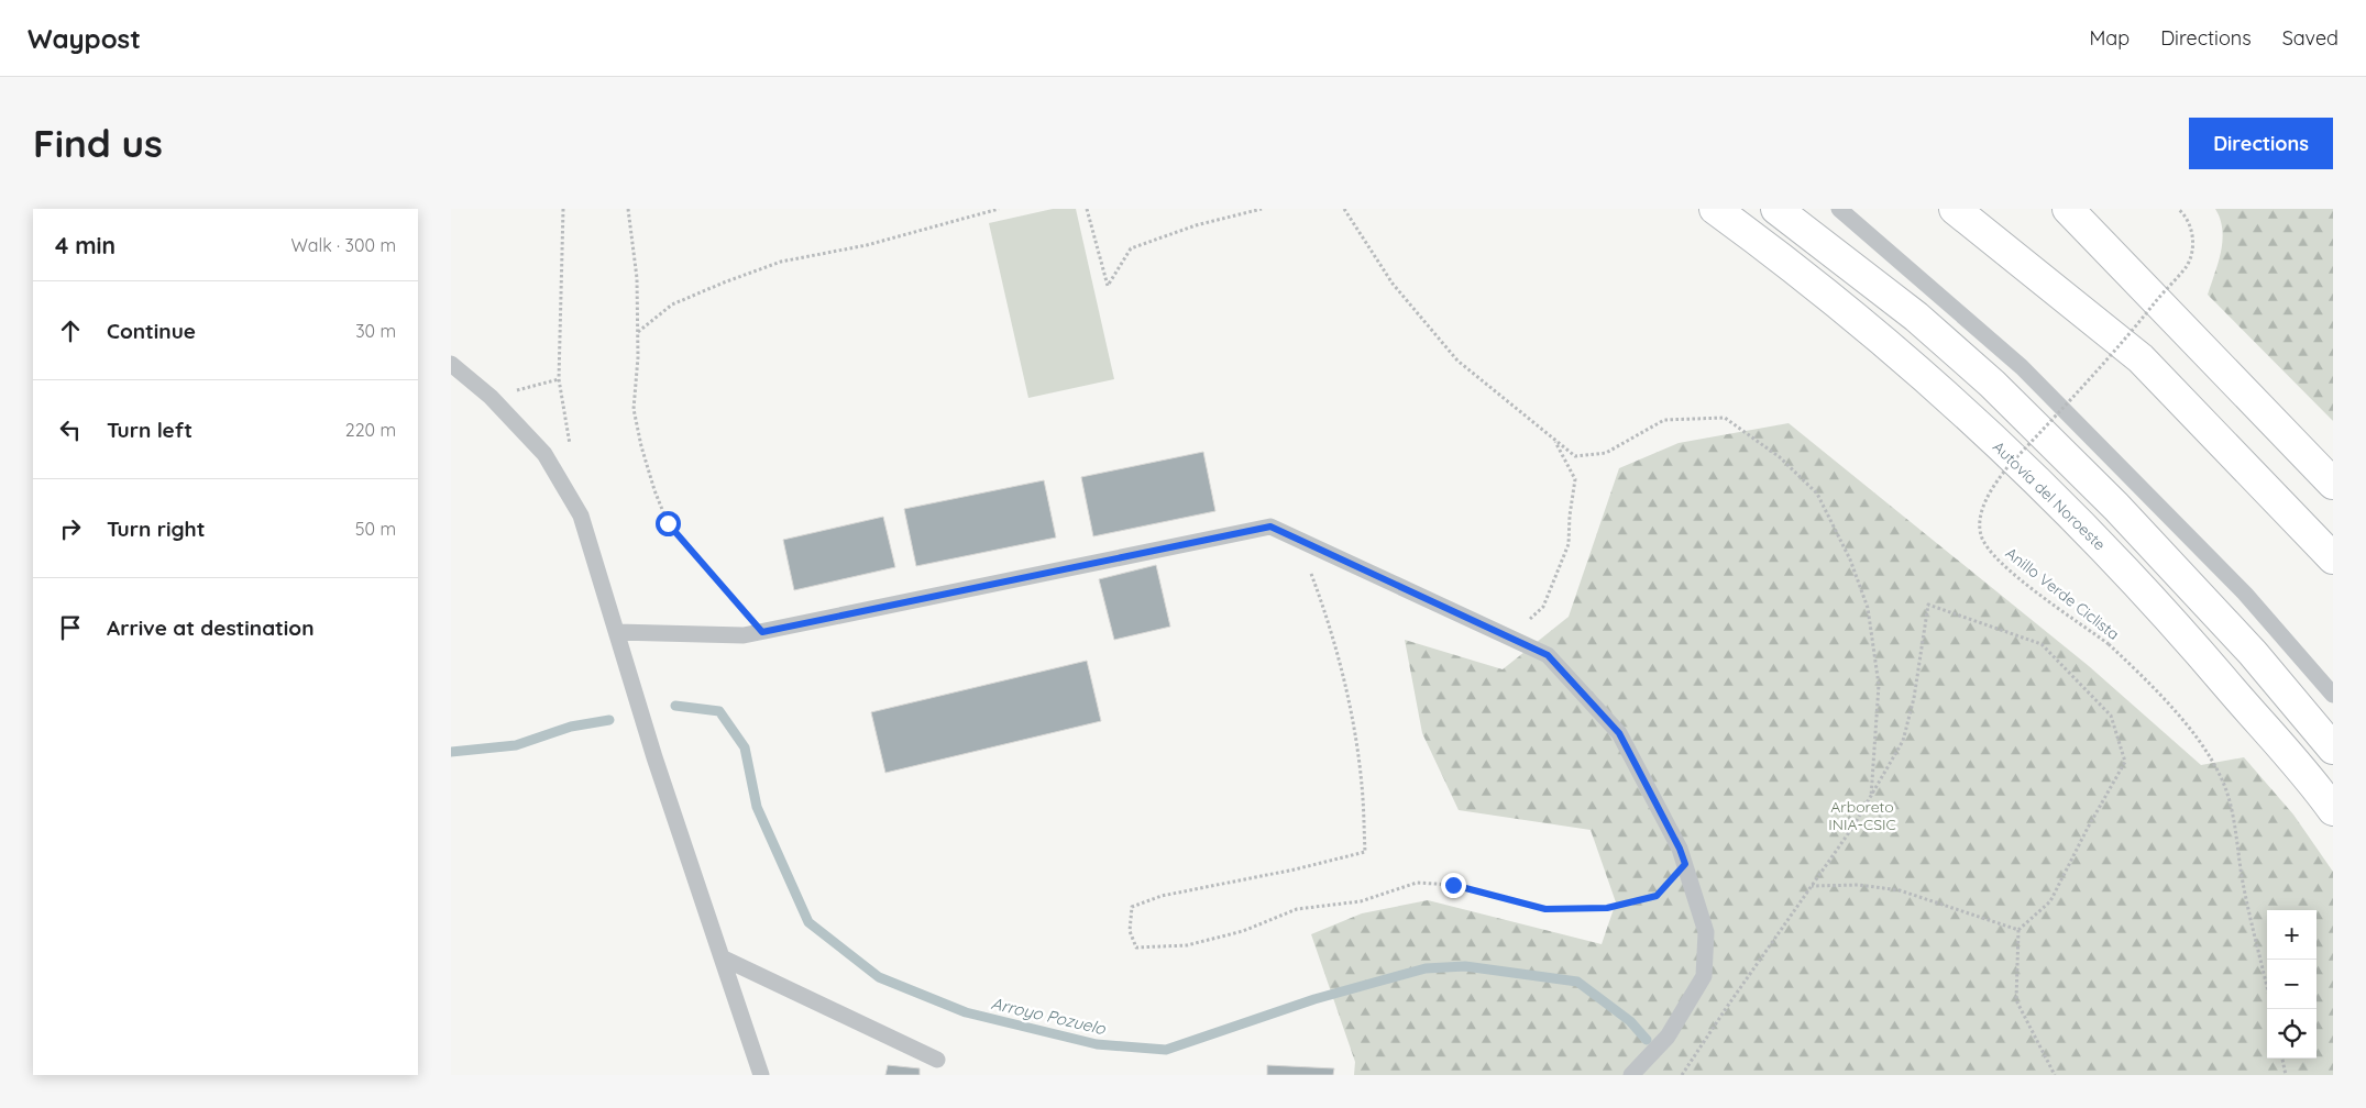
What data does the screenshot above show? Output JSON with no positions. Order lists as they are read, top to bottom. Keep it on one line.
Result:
{"streets":{"highway":["Autovía del Noroeste"],"path":["Anillo Verde Ciclista"]},"water":["Arroyo Pozuelo"],"parks":["Arboreto INIA-CSIC"],"page":{"header":"Waypost","nav":["Map","Directions","Saved"],"buttons":"Directions","title":"Find us","heading":["4 min","Walk · 300 m"],"list":[["Continue","30 m"],["Turn left","220 m"],["Turn right","50 m"],"Arrive at destination"],"map_buttons":["+","−"]}}
